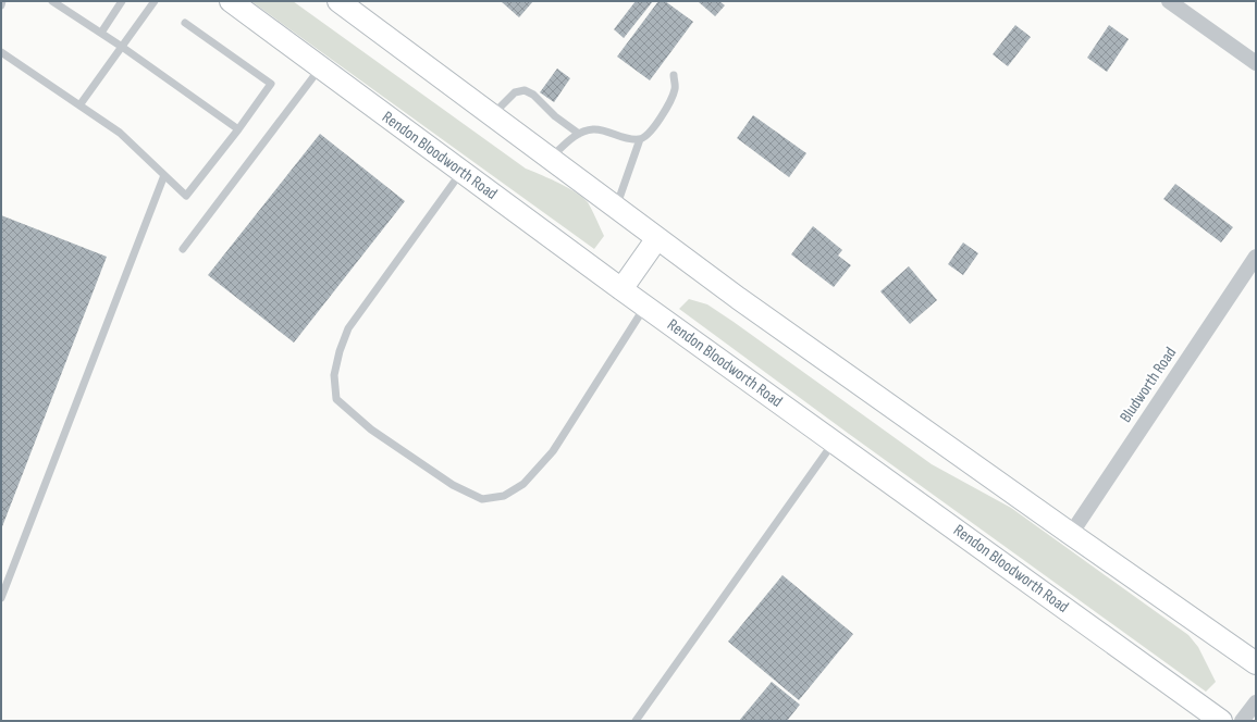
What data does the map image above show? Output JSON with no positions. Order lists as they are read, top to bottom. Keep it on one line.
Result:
{"streets":{"main road":["Rendon Bloodworth Road"],"street":["Bludworth Road"]}}
